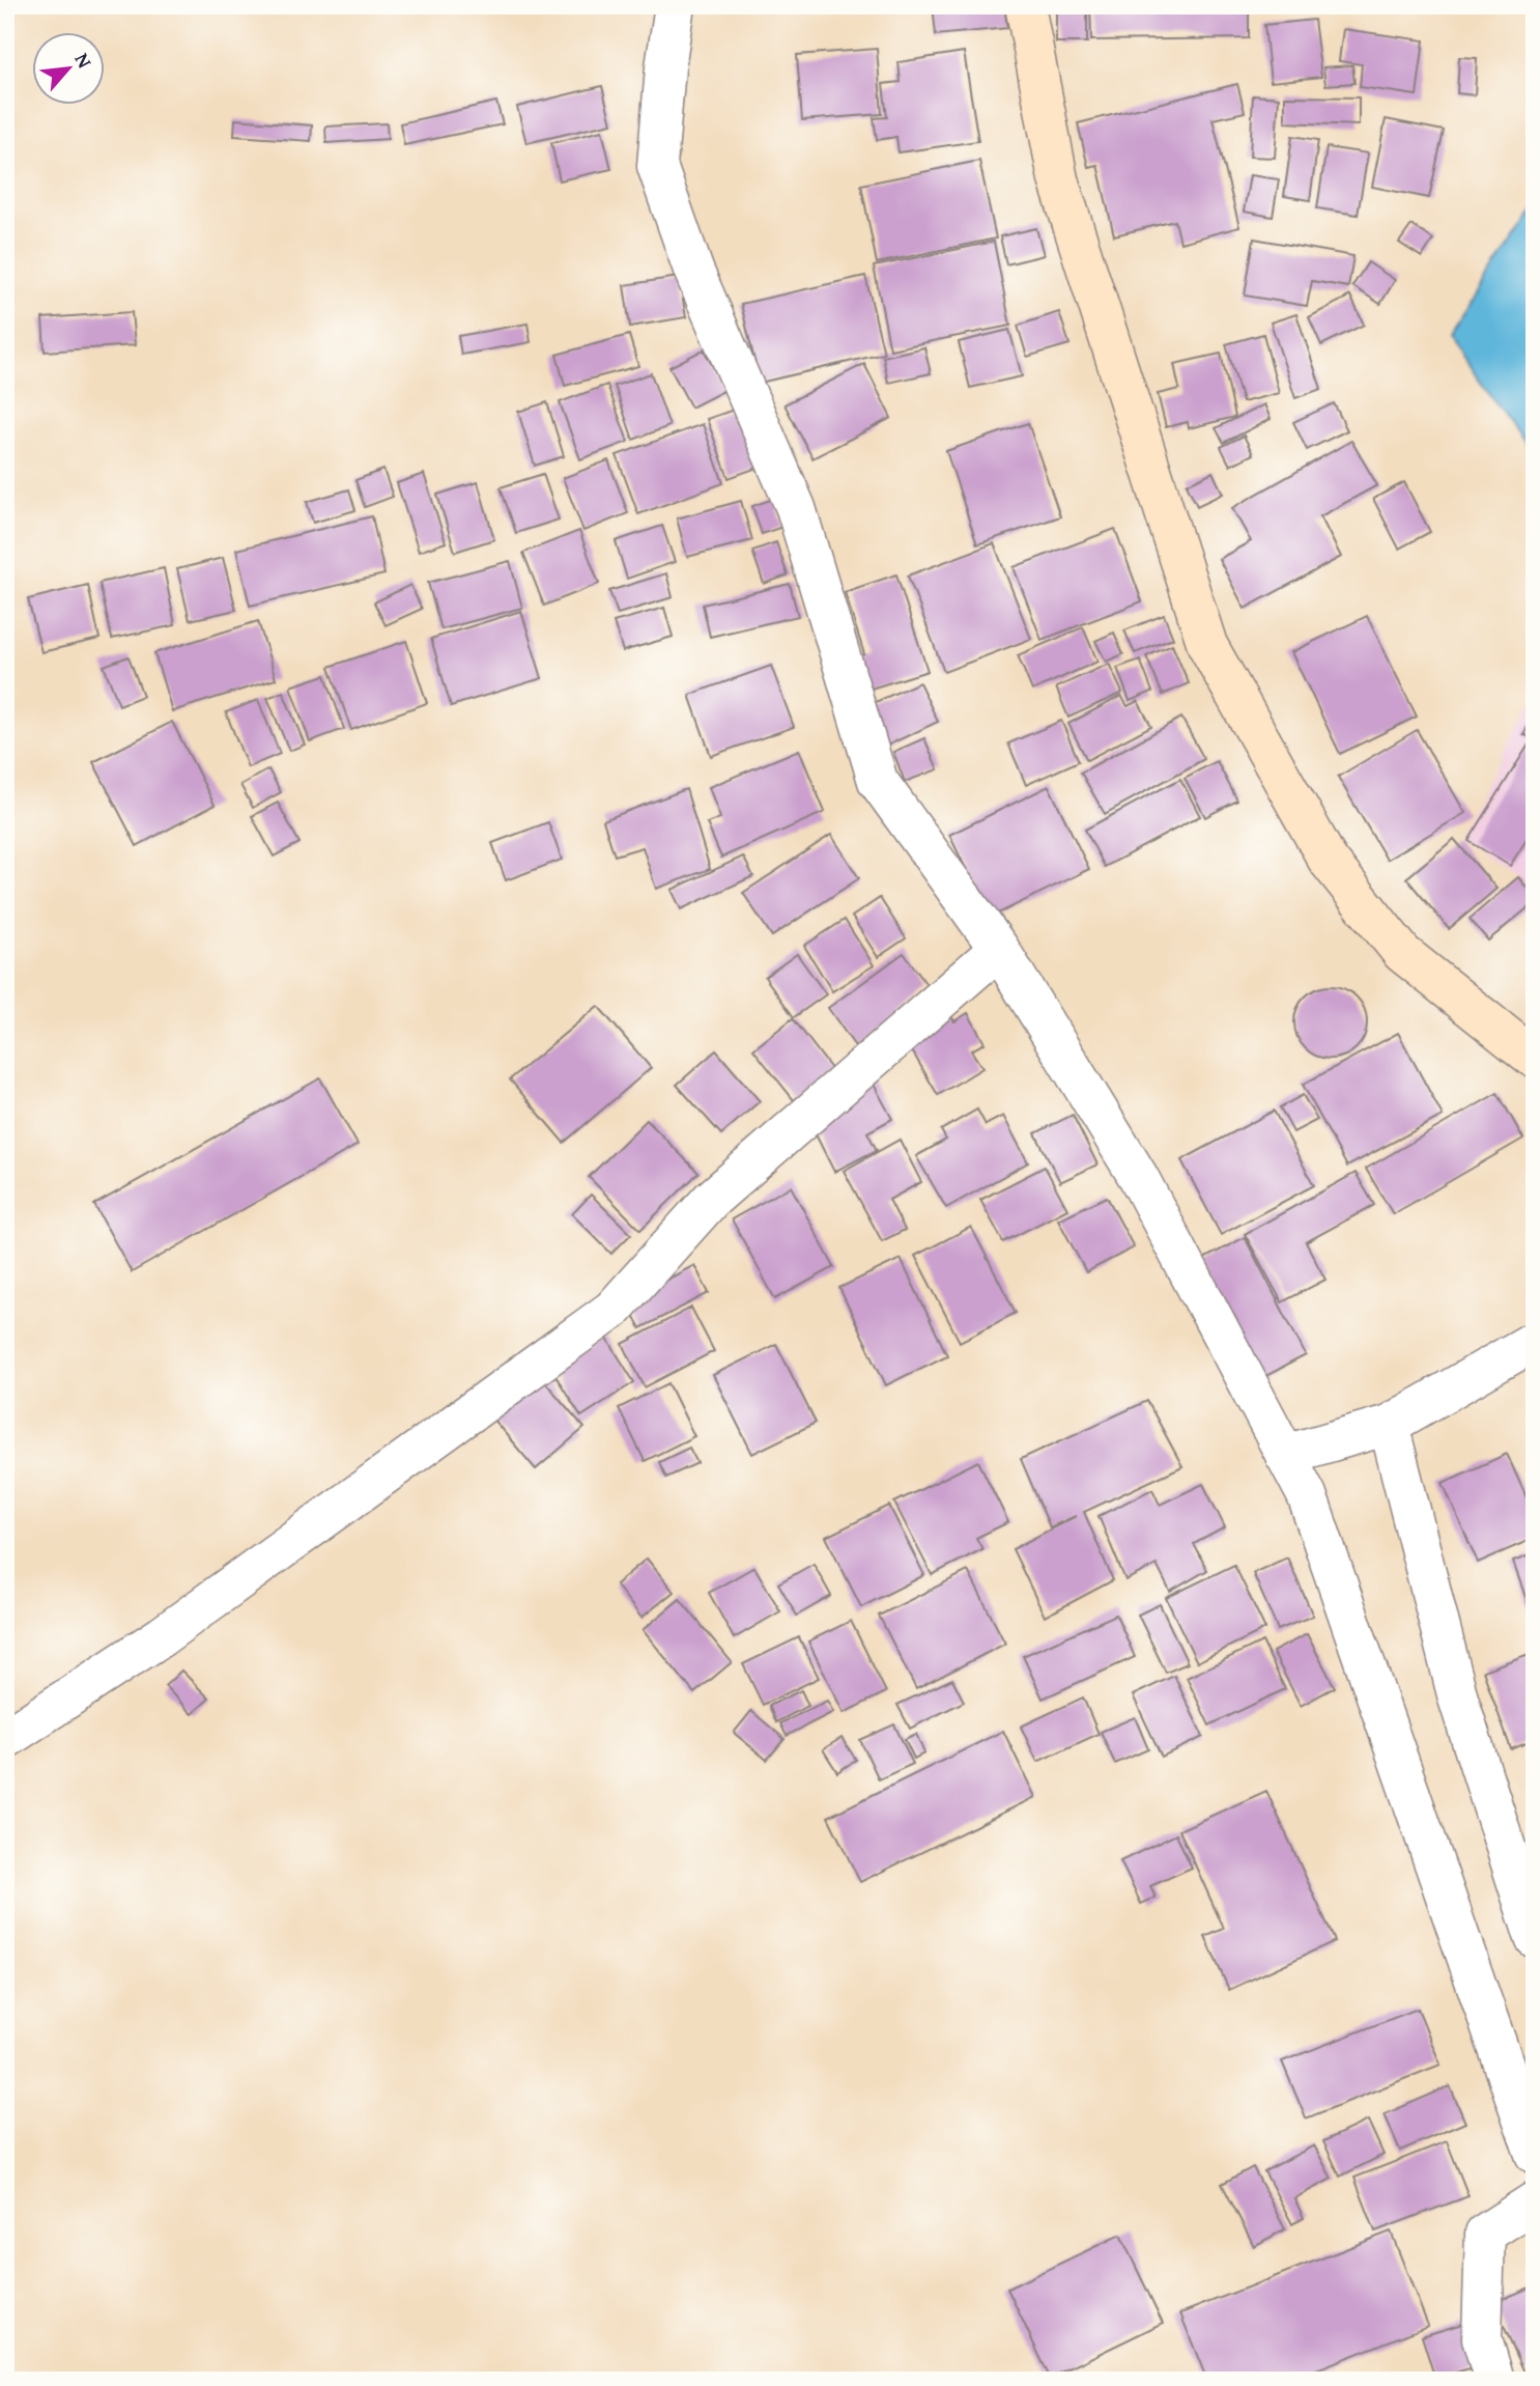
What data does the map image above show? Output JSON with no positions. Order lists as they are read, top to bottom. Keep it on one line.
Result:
{"north":"top right"}
